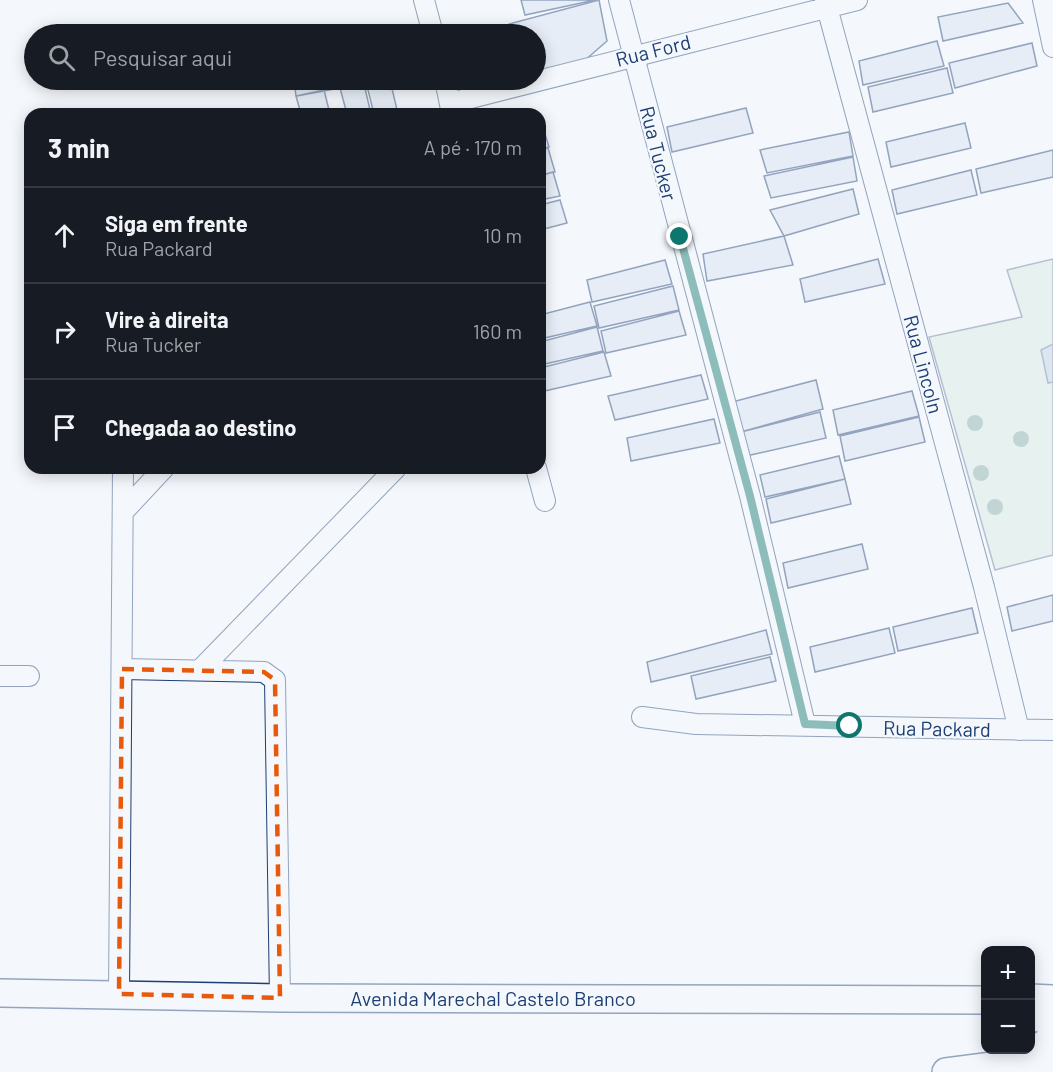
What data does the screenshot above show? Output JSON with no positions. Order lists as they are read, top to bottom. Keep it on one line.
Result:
{"streets":{"street":["Rua Ford","Rua Tucker","Rua Lincoln","Rua Packard","Avenida Marechal Castelo Branco"]},"crossings":[["Rua Ford","Rua Tucker"],["Rua Ford","Rua Lincoln"],["Rua Tucker","Rua Packard"],["Rua Lincoln","Rua Packard"]],"page":{"search":"Pesquisar aqui","heading":["3 min","A pé · 170 m"],"list":[["Siga em frente","Rua Packard","10 m"],["Vire à direita","Rua Tucker","160 m"],"Chegada ao destino"],"map_buttons":["+","−"]}}
